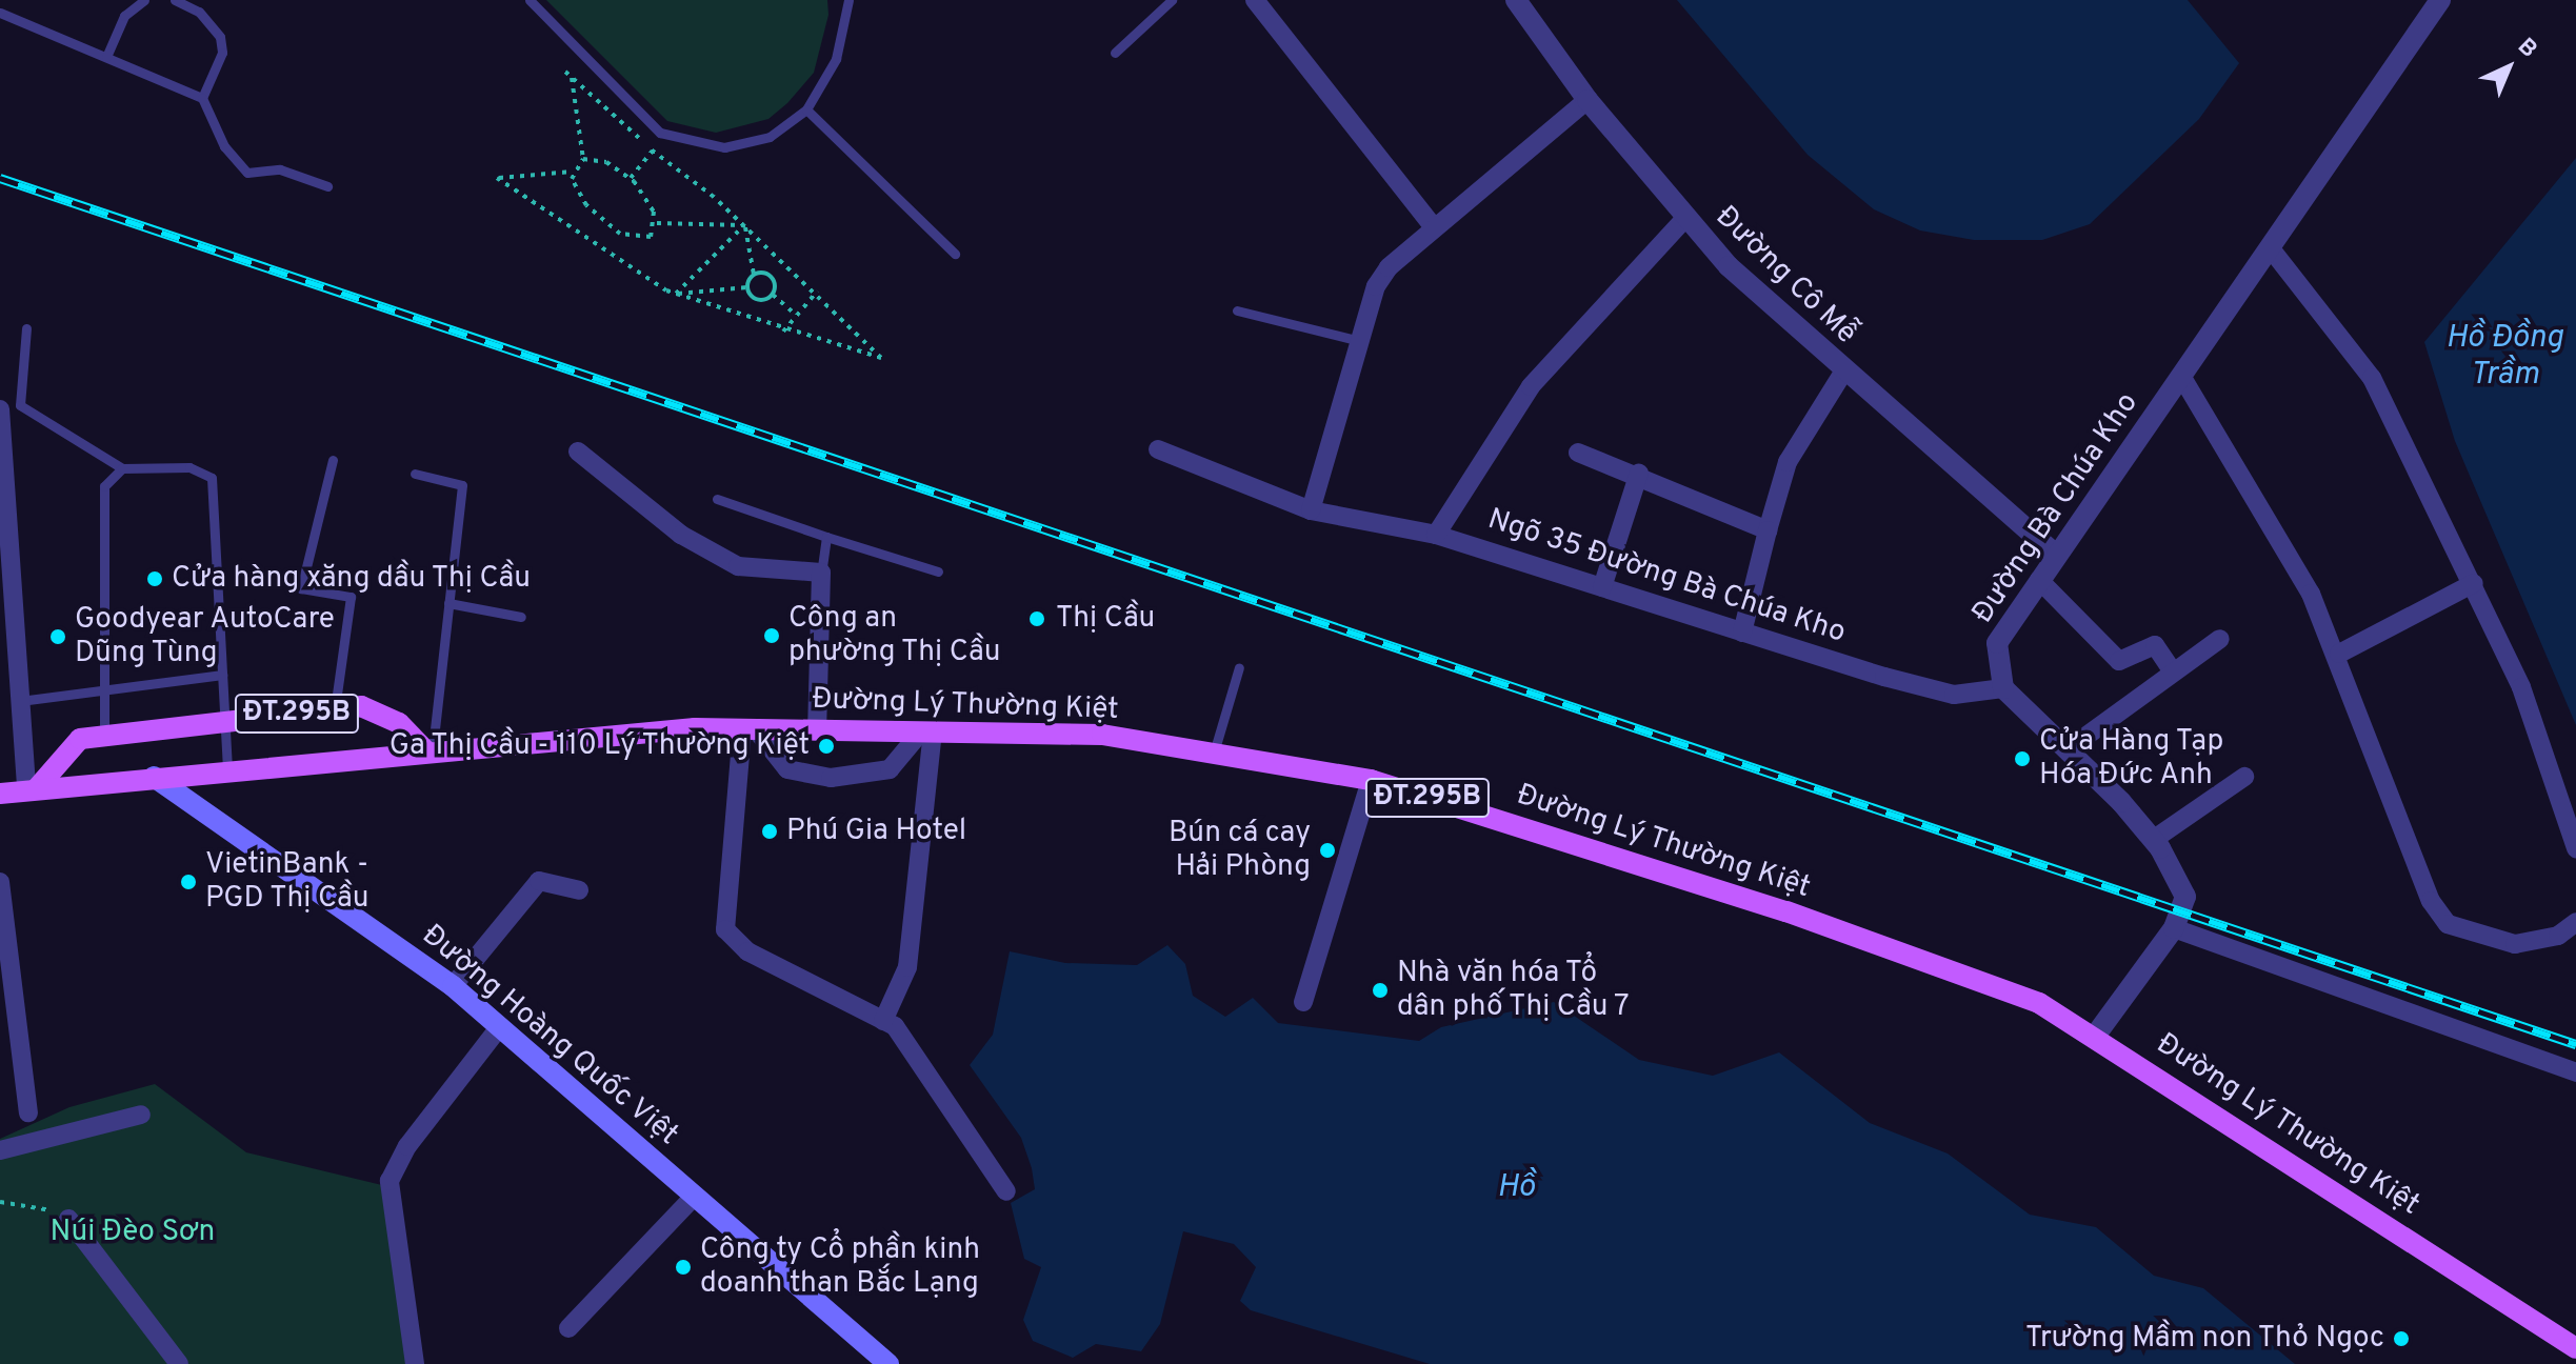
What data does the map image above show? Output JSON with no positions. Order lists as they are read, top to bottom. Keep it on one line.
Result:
{"streets":{"main road":["Đường Lý Thường Kiệt","ĐT.295B","Đường Hoàng Quốc Việt"],"street":["Đường Cô Mễ","Đường Bà Chúa Kho","Ngõ 35 Đường Bà Chúa Kho"]},"crossings":[["Đường Cô Mễ","Đường Bà Chúa Kho"],["Đường Bà Chúa Kho","Ngõ 35 Đường Bà Chúa Kho"],["Đường Lý Thường Kiệt","ĐT.295B"],["Đường Lý Thường Kiệt","Đường Hoàng Quốc Việt"],["ĐT.295B","Đường Hoàng Quốc Việt"]],"water":["Hồ Đồng Trầm","Hồ"],"parks":["Núi Đèo Sơn"],"places":["Cửa hàng xăng dầu Thị Cầu","Thị Cầu","Công an phường Thị Cầu","Goodyear AutoCare Dũng Tùng","Ga Thị Cầu - 110 Lý Thường Kiệt","Cửa Hàng Tạp Hóa Đức Anh","Phú Gia Hotel","Bún cá cay Hải Phòng","VietinBank - PGD Thị Cầu","Nhà văn hóa Tổ dân phố Thị Cầu 7","Công ty Cổ phần kinh doanh than Bắc Lạng","Trường Mầm non Thỏ Ngọc"],"north":"top right"}
